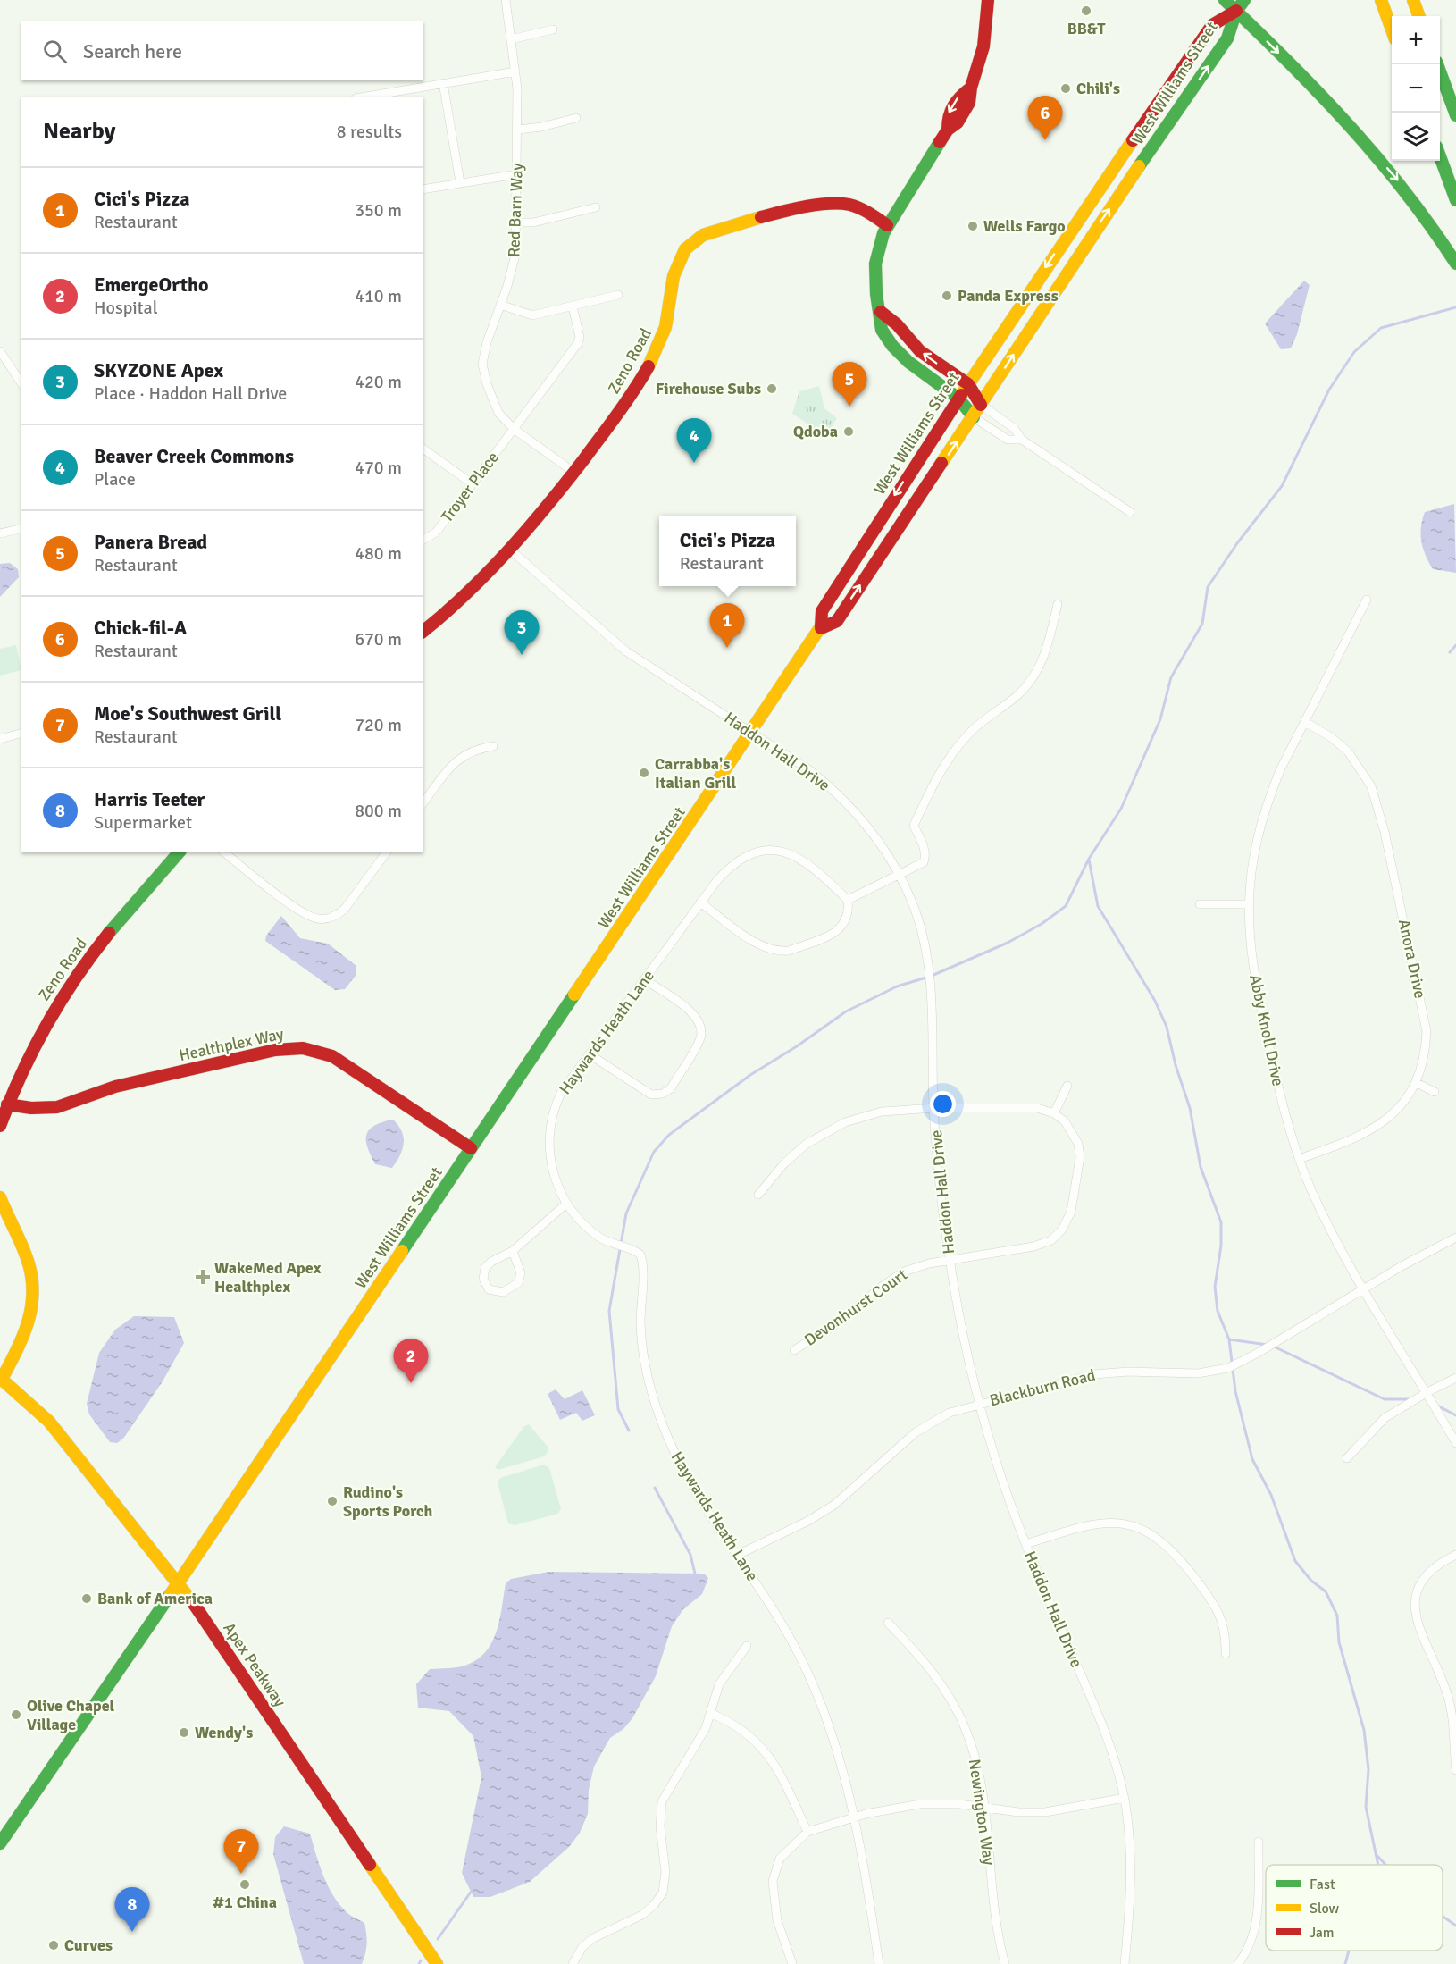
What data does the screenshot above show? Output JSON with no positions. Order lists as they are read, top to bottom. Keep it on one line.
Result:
{"streets":{"main road":["West Williams Street","Zeno Road","Healthplex Way","Apex Peakway"],"street":["Red Barn Way","Troyer Place","Haddon Hall Drive","Anora Drive","Abby Knoll Drive","Haywards Heath Lane","Devonhurst Court","Blackburn Road","Newington Way"]},"crossings":[["West Williams Street","Haddon Hall Drive"],["West Williams Street","Healthplex Way"],["West Williams Street","Apex Peakway"],["Red Barn Way","Zeno Road"],["Red Barn Way","Troyer Place"],["Zeno Road","Haddon Hall Drive"],["Zeno Road","Healthplex Way"],["Haddon Hall Drive","Devonhurst Court"],["Haddon Hall Drive","Blackburn Road"],["Anora Drive","Abby Knoll Drive"],["Abby Knoll Drive","Blackburn Road"],["Haywards Heath Lane","Blackburn Road"]],"places":{"other":["BB&T","Chili's","Wells Fargo","Panda Express","Firehouse Subs","Qdoba","Carrabba's Italian Grill","Rudino's Sports Porch","Bank of America","Olive Chapel Village","Wendy's","#1 China","Curves"],"health":["WakeMed Apex Healthplex"]},"legend":["Fast","Slow","Jam"],"page":{"map_buttons":["+","−"],"search":"Search here","pins":["6","5","4","1","3","2","7","8"],"heading":["Nearby","8 results"],"list":[{"mark":"1","name":"Cici's Pizza","note":"Restaurant","value":"350 m"},{"mark":"2","name":"EmergeOrtho","note":"Hospital","value":"410 m"},{"mark":"3","name":"SKYZONE Apex","note":"Place · Haddon Hall Drive","value":"420 m"},{"mark":"4","name":"Beaver Creek Commons","note":"Place","value":"470 m"},{"mark":"5","name":"Panera Bread","note":"Restaurant","value":"480 m"},{"mark":"6","name":"Chick-fil-A","note":"Restaurant","value":"670 m"},{"mark":"7","name":"Moe's Southwest Grill","note":"Restaurant","value":"720 m"},{"mark":"8","name":"Harris Teeter","note":"Supermarket","value":"800 m"}],"popup":["Cici's Pizza","Restaurant"]}}
